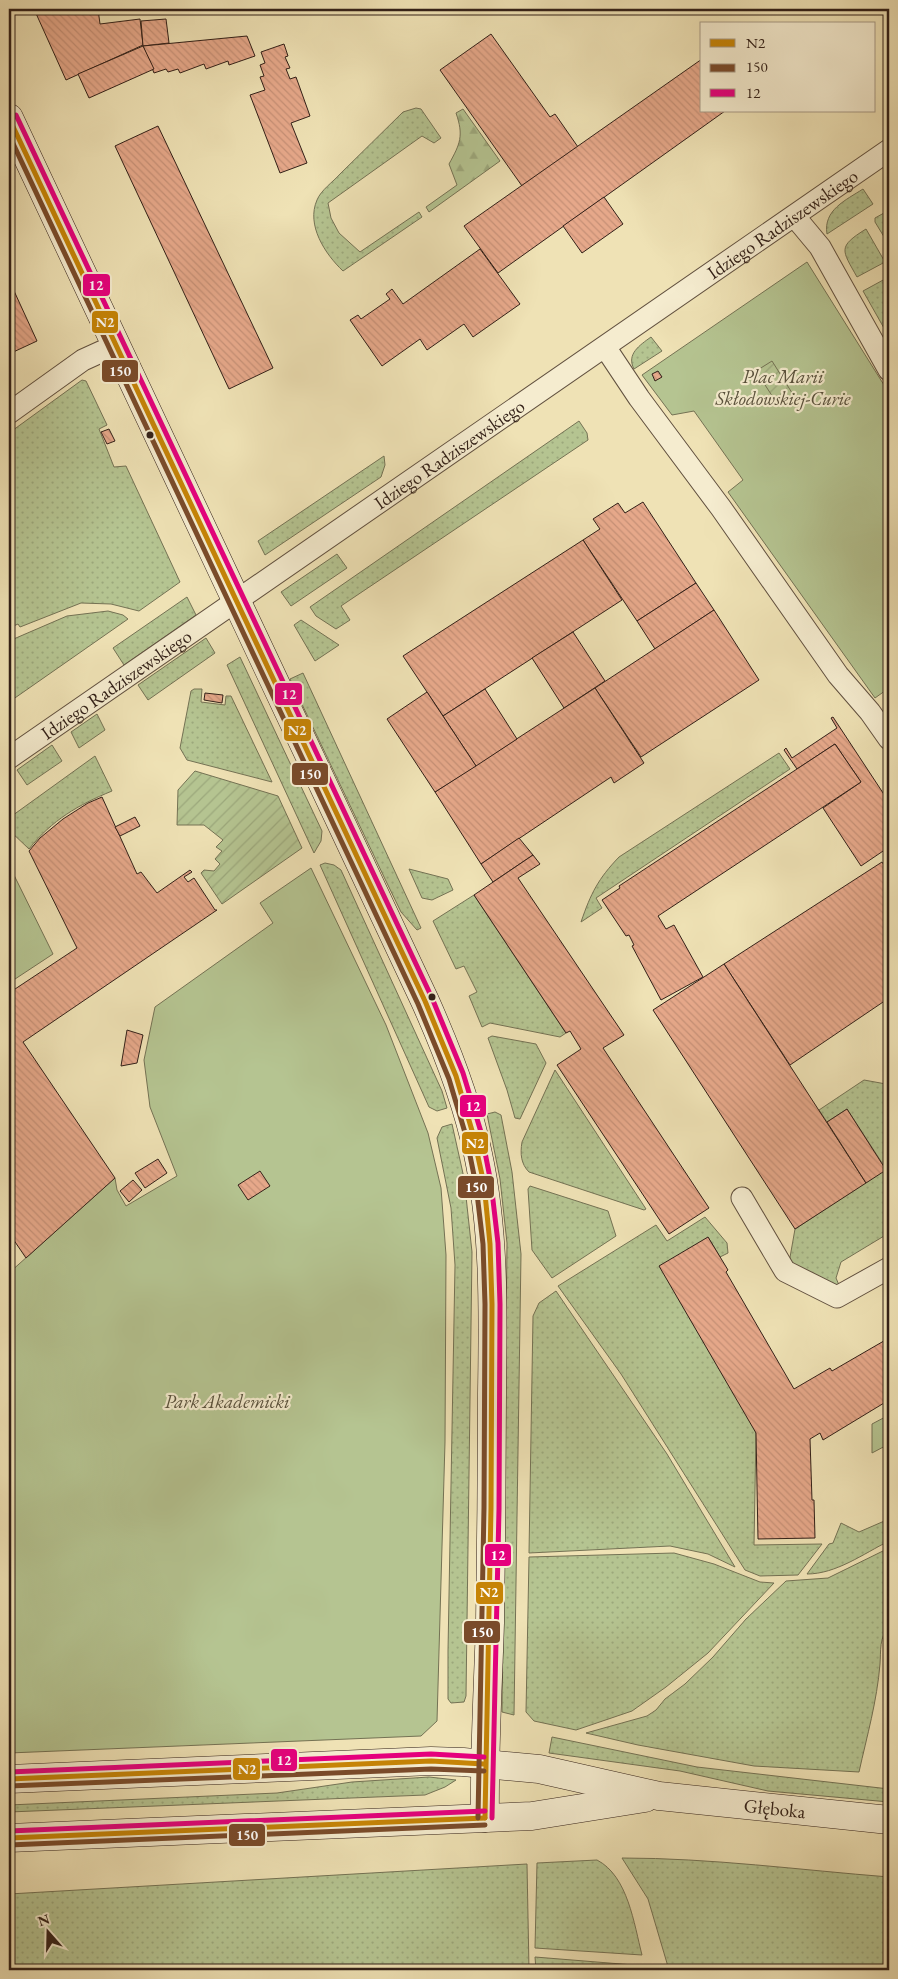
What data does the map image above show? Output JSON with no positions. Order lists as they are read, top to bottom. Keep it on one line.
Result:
{"streets":{"main road":["Głęboka"],"street":["Idziego Radziszewskiego"]},"parks":["Plac Marii Skłodowskiej-Curie","Park Akademicki"],"lines":["transit line 12","transit line N2","transit line 150"],"legend":["N2","150","12"],"north":"top"}
